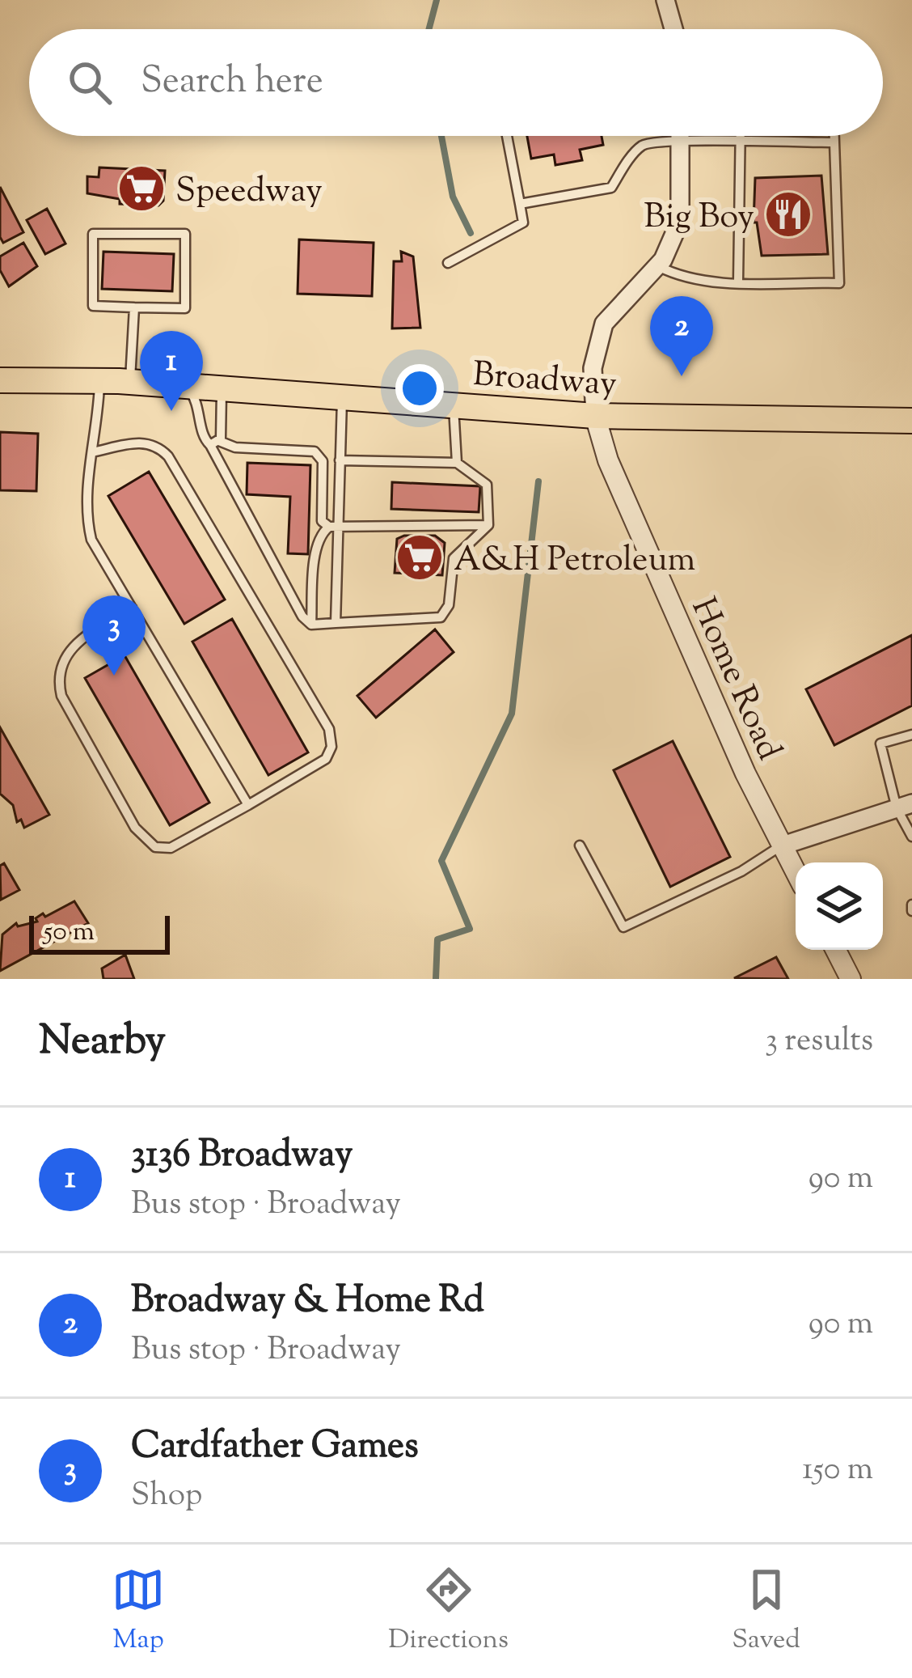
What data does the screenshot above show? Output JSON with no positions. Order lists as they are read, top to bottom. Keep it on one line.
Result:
{"streets":{"main road":["Broadway"],"street":["Home Road"]},"crossings":[["Broadway","Home Road"]],"places":{"supermarket":["Speedway","A&H Petroleum"],"restaurant":["Big Boy"]},"scale_bar":"50 m","page":{"search":"Search here","pins":["2","1","3"],"scale":"50 m","heading":["Nearby","3 results"],"list":[{"mark":"1","name":"3136 Broadway","note":"Bus stop · Broadway","value":"90 m"},{"mark":"2","name":"Broadway & Home Rd","note":"Bus stop · Broadway","value":"90 m"},{"mark":"3","name":"Cardfather Games","note":"Shop","value":"150 m"}],"nav":["Map","Directions","Saved"]}}
